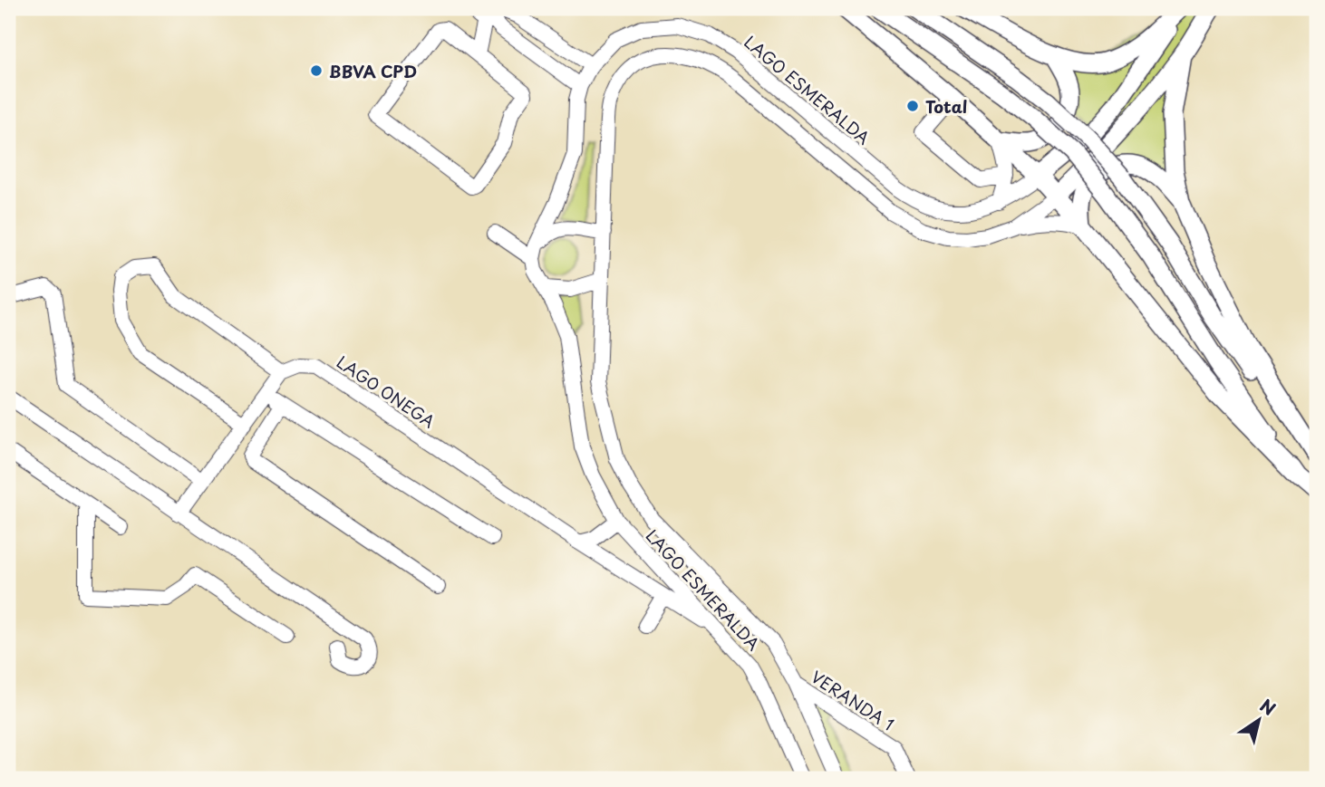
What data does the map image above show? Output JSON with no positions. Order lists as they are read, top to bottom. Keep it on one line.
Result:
{"streets":{"street":["LAGO ESMERALDA","LAGO ONEGA","VERANDA 1"]},"crossings":[["LAGO ESMERALDA","LAGO ONEGA"],["LAGO ESMERALDA","VERANDA 1"]],"places":["BBVA CPD","Total"],"north":"top right"}
